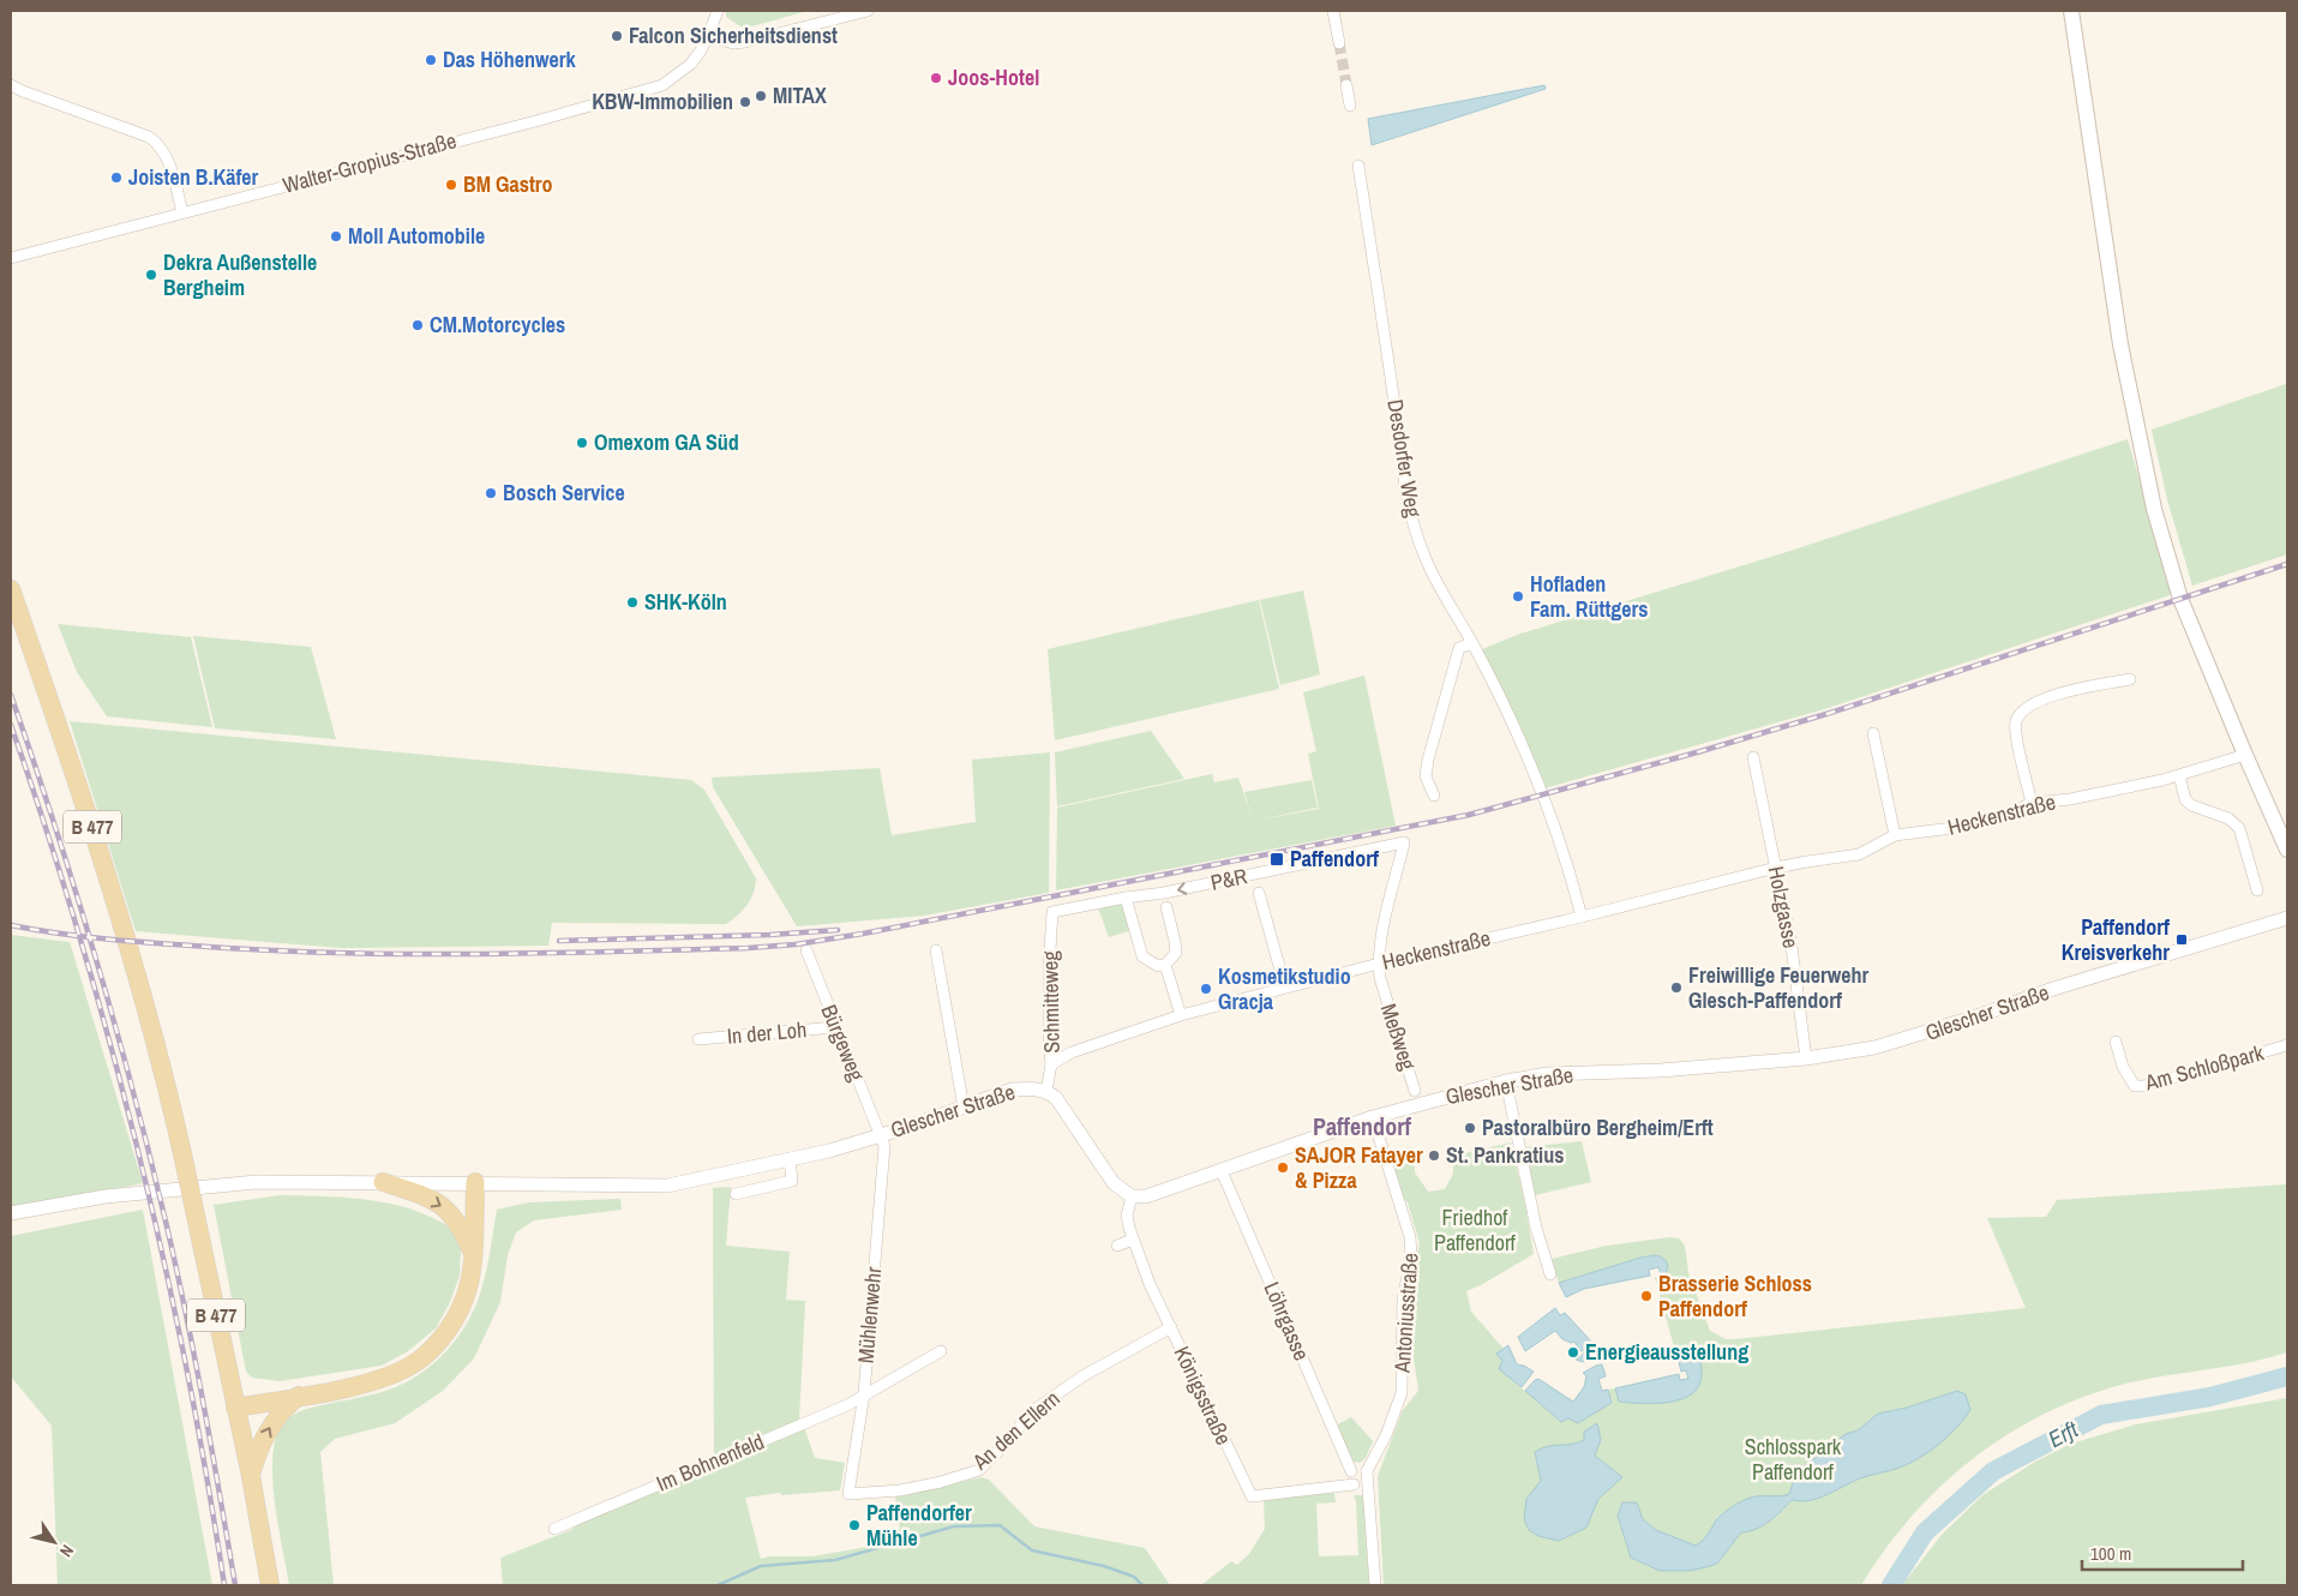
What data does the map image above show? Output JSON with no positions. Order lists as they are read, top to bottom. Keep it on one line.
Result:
{"streets":{"main road":["B 477"],"street":["Walter-Gropius-Straße","Desdorfer Weg","Heckenstraße","P&R","Holzgasse","Schmitteweg","Glescher Straße","In der Loh","Meßweg","Bürgeweg","Am Schloßpark","Antoniusstraße","Mühlenwehr","Löhrgasse","Königsstraße","An den Ellern","Im Bohnenfeld"]},"crossings":[["Desdorfer Weg","Heckenstraße"],["Heckenstraße","Holzgasse"],["Heckenstraße","Schmitteweg"],["Heckenstraße","Meßweg"],["P&R","Schmitteweg"],["P&R","Meßweg"],["Holzgasse","Glescher Straße"],["Schmitteweg","Glescher Straße"],["Glescher Straße","Bürgeweg"],["Glescher Straße","Antoniusstraße"],["Glescher Straße","Mühlenwehr"],["Glescher Straße","Löhrgasse"],["Glescher Straße","Königsstraße"],["In der Loh","Bürgeweg"],["Bürgeweg","Mühlenwehr"],["Antoniusstraße","Löhrgasse"],["Antoniusstraße","Königsstraße"],["Mühlenwehr","An den Ellern"],["Mühlenwehr","Im Bohnenfeld"],["Löhrgasse","Königsstraße"],["Königsstraße","An den Ellern"]],"one_way":["P&R"],"districts":["Paffendorf"],"water":["Erft"],"parks":["Friedhof Paffendorf","Schlosspark Paffendorf"],"places":{"other":["Falcon Sicherheitsdienst","Das Höhenwerk","Joos-Hotel","MITAX","KBW-Immobilien","Joisten B.Käfer","BM Gastro","Moll Automobile","Dekra Außenstelle Bergheim","CM.Motorcycles","Omexom GA Süd","Bosch Service","Hofladen Fam. Rüttgers","SHK-Köln","Freiwillige Feuerwehr Glesch-Paffendorf","Kosmetikstudio Gracja","Pastoralbüro Bergheim/Erft","St. Pankratius","SAJOR Fatayer & Pizza","Brasserie Schloss Paffendorf","Energieausstellung","Paffendorfer Mühle"],"transit":["Paffendorf","Paffendorf Kreisverkehr"]},"scale_bar":"100 m","north":"bottom right"}
